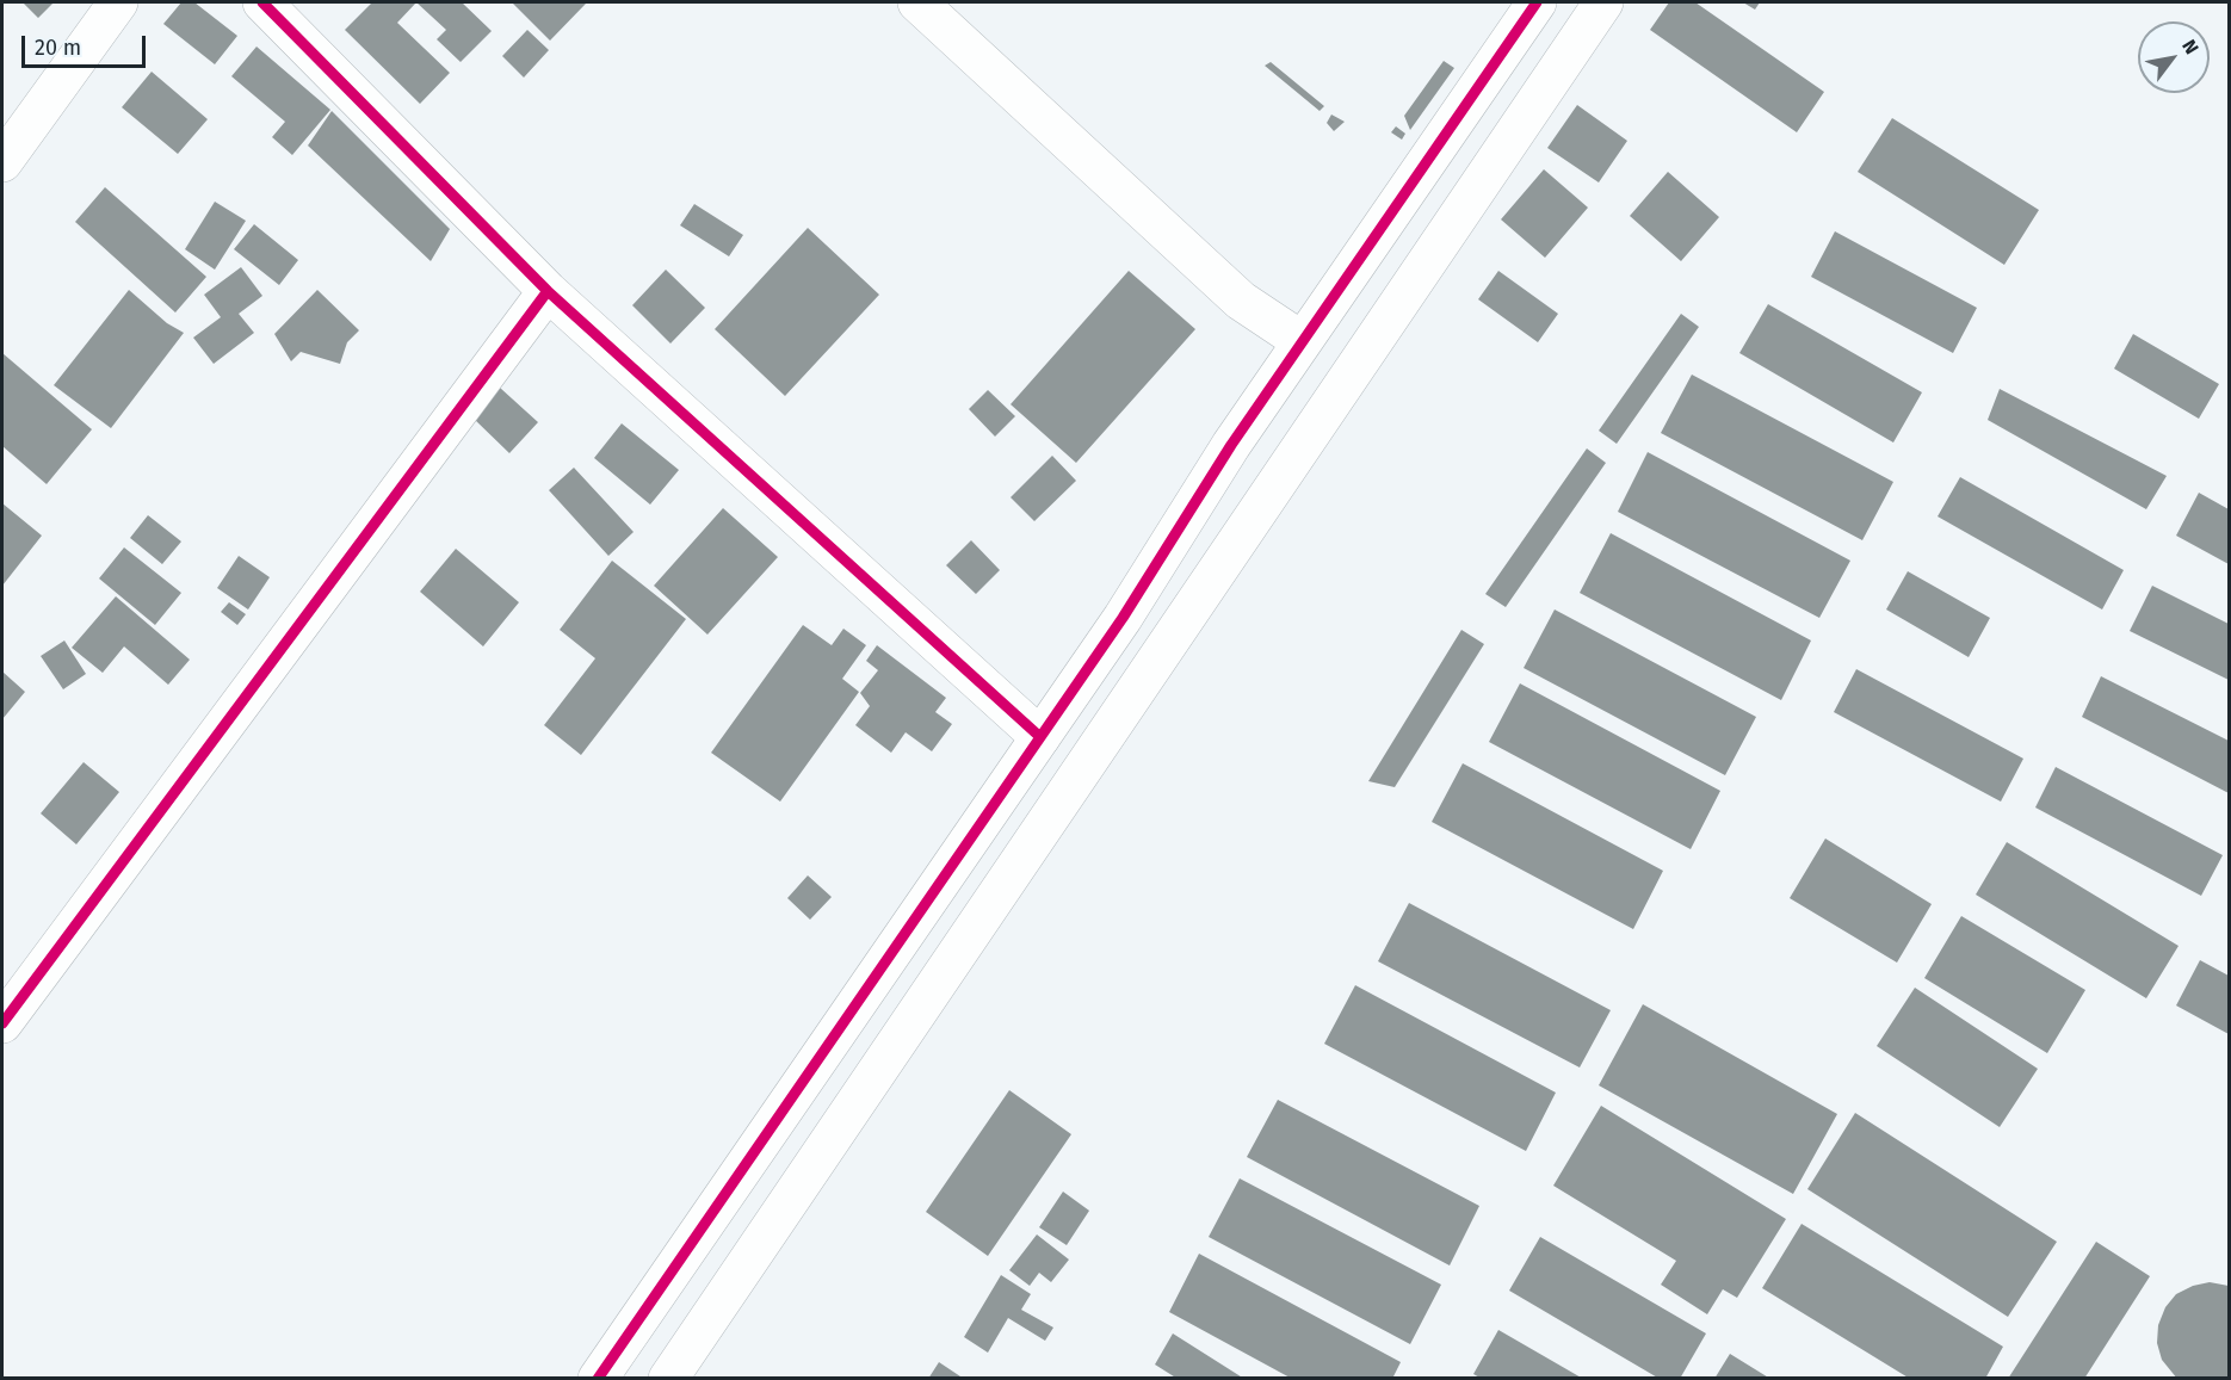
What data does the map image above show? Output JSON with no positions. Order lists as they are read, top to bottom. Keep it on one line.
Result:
{"scale_bar":"20 m","north":"top right"}
